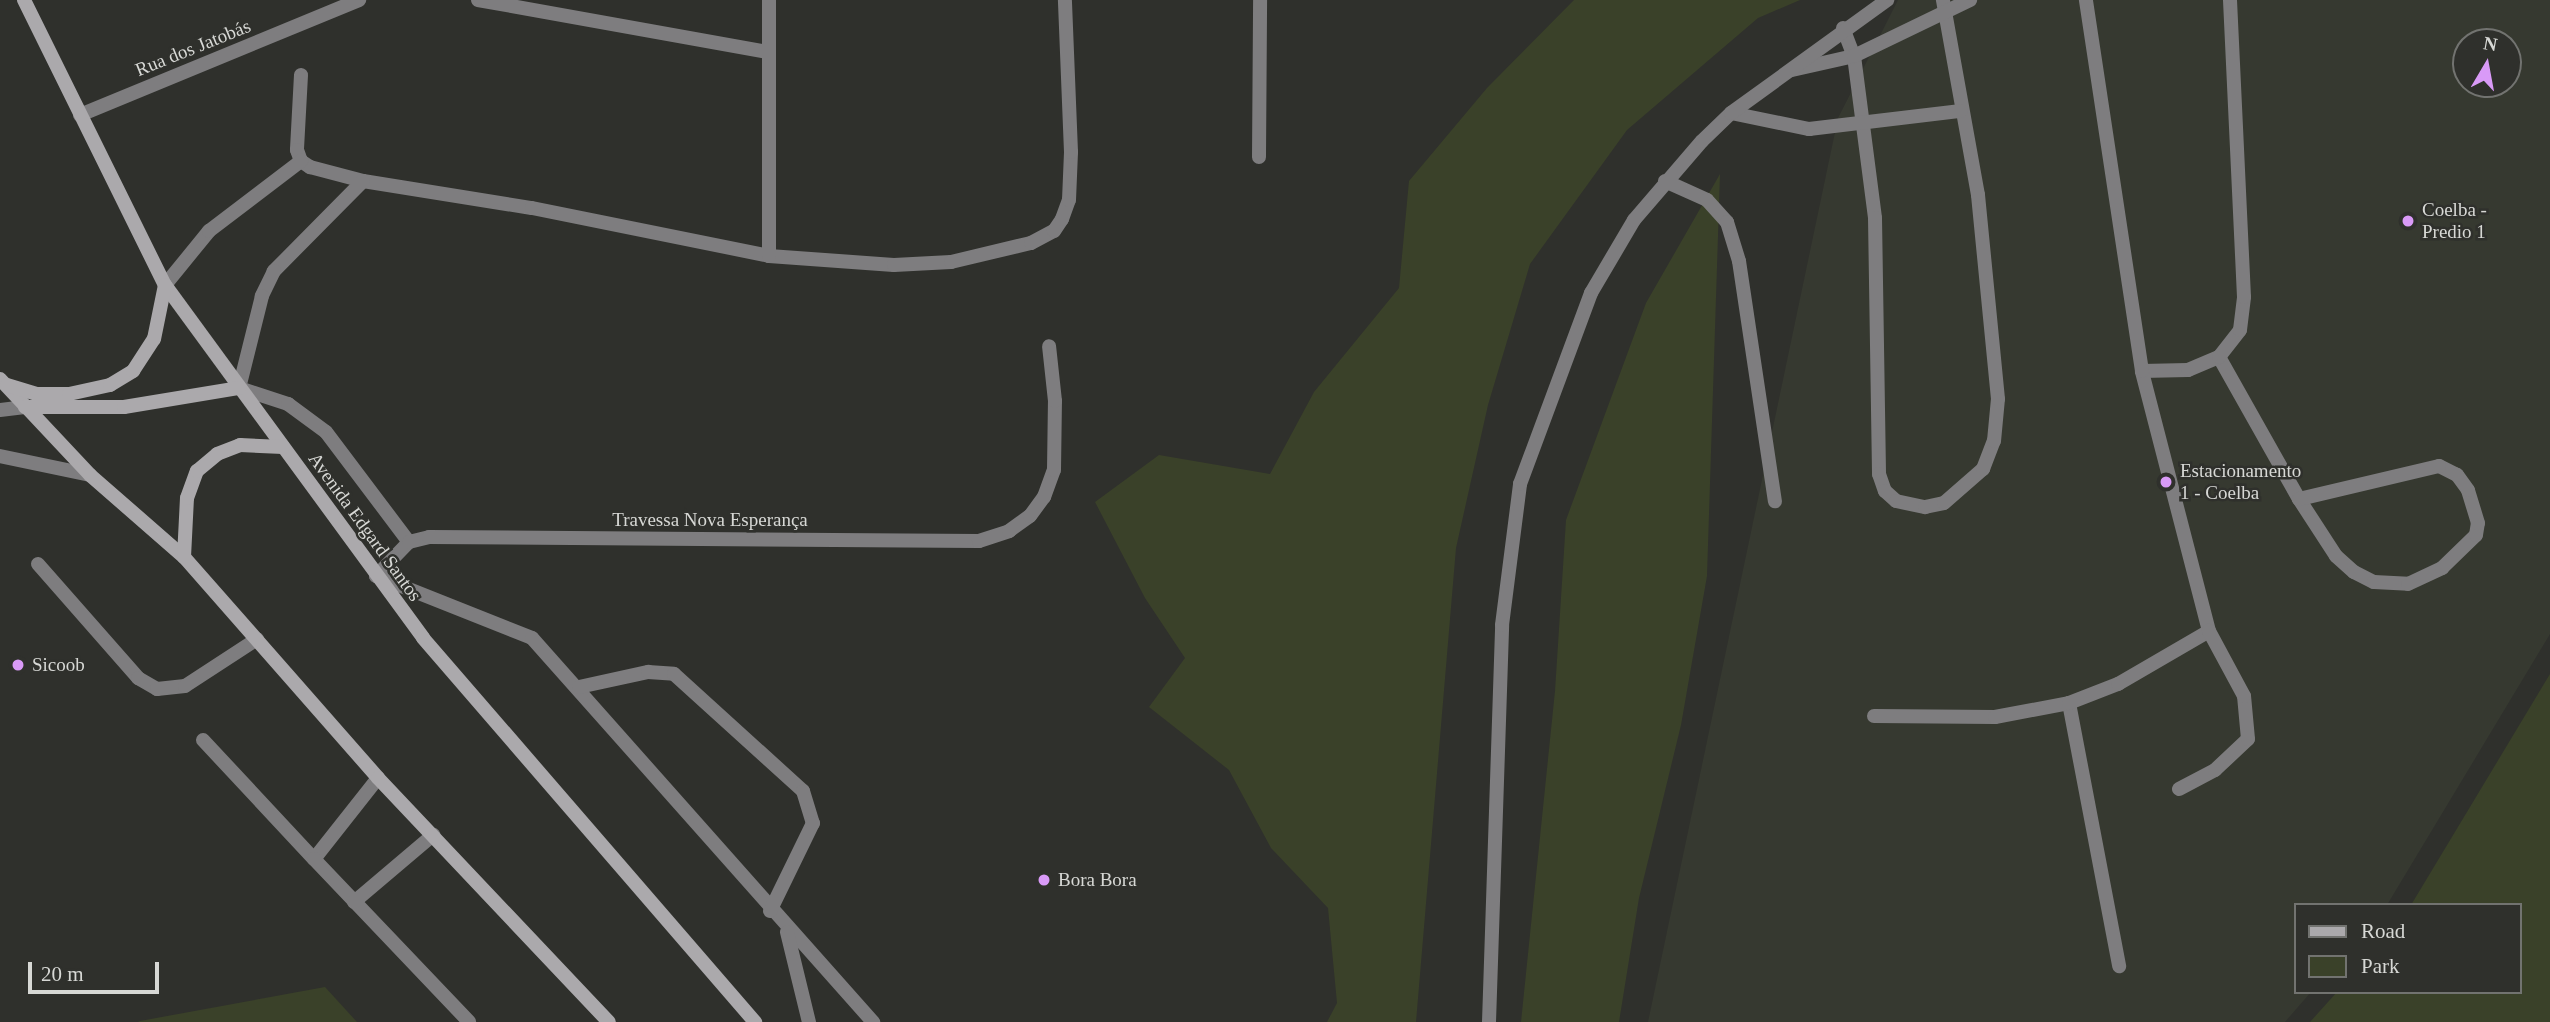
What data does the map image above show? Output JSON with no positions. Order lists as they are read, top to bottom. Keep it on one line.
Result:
{"streets":{"main road":["Avenida Edgard Santos"],"street":["Rua dos Jatobás","Travessa Nova Esperança"]},"crossings":[["Rua dos Jatobás","Avenida Edgard Santos"]],"places":["Coelba - Predio 1","Estacionamento 1 - Coelba","Sicoob","Bora Bora"],"legend":["Road","Park"],"scale_bar":"20 m","north":"top"}
